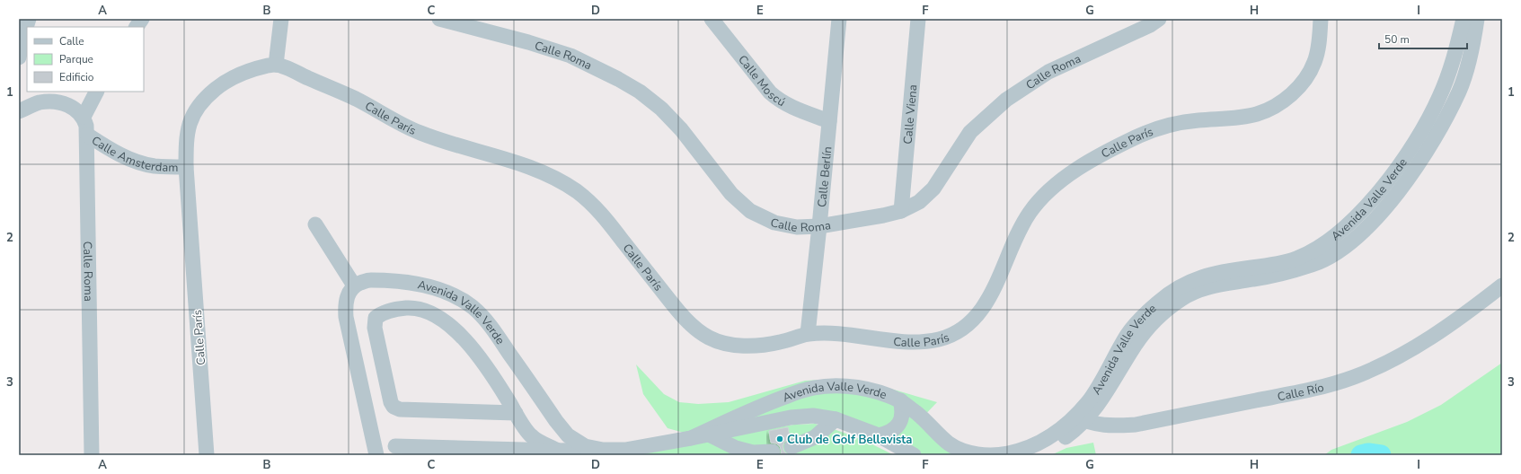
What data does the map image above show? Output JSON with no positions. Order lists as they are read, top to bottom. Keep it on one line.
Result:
{"streets":{"street":["Calle Roma","Calle Moscú","Calle Viena","Calle París","Calle Amsterdam","Calle Berlín","Avenida Valle Verde","Calle Río"]},"crossings":[["Calle Roma","Calle Viena"],["Calle Roma","Calle Amsterdam"],["Calle Roma","Calle Berlín"],["Calle Moscú","Calle Berlín"],["Calle París","Calle Amsterdam"],["Calle París","Calle Berlín"],["Avenida Valle Verde","Calle Río"]],"places":["Club de Golf Bellavista"],"legend":["Calle","Parque","Edificio"],"scale_bar":"50 m","grid":{"columns":["A","B","C","D","E","F","G","H","I"],"rows":["1","2","3"]}}
